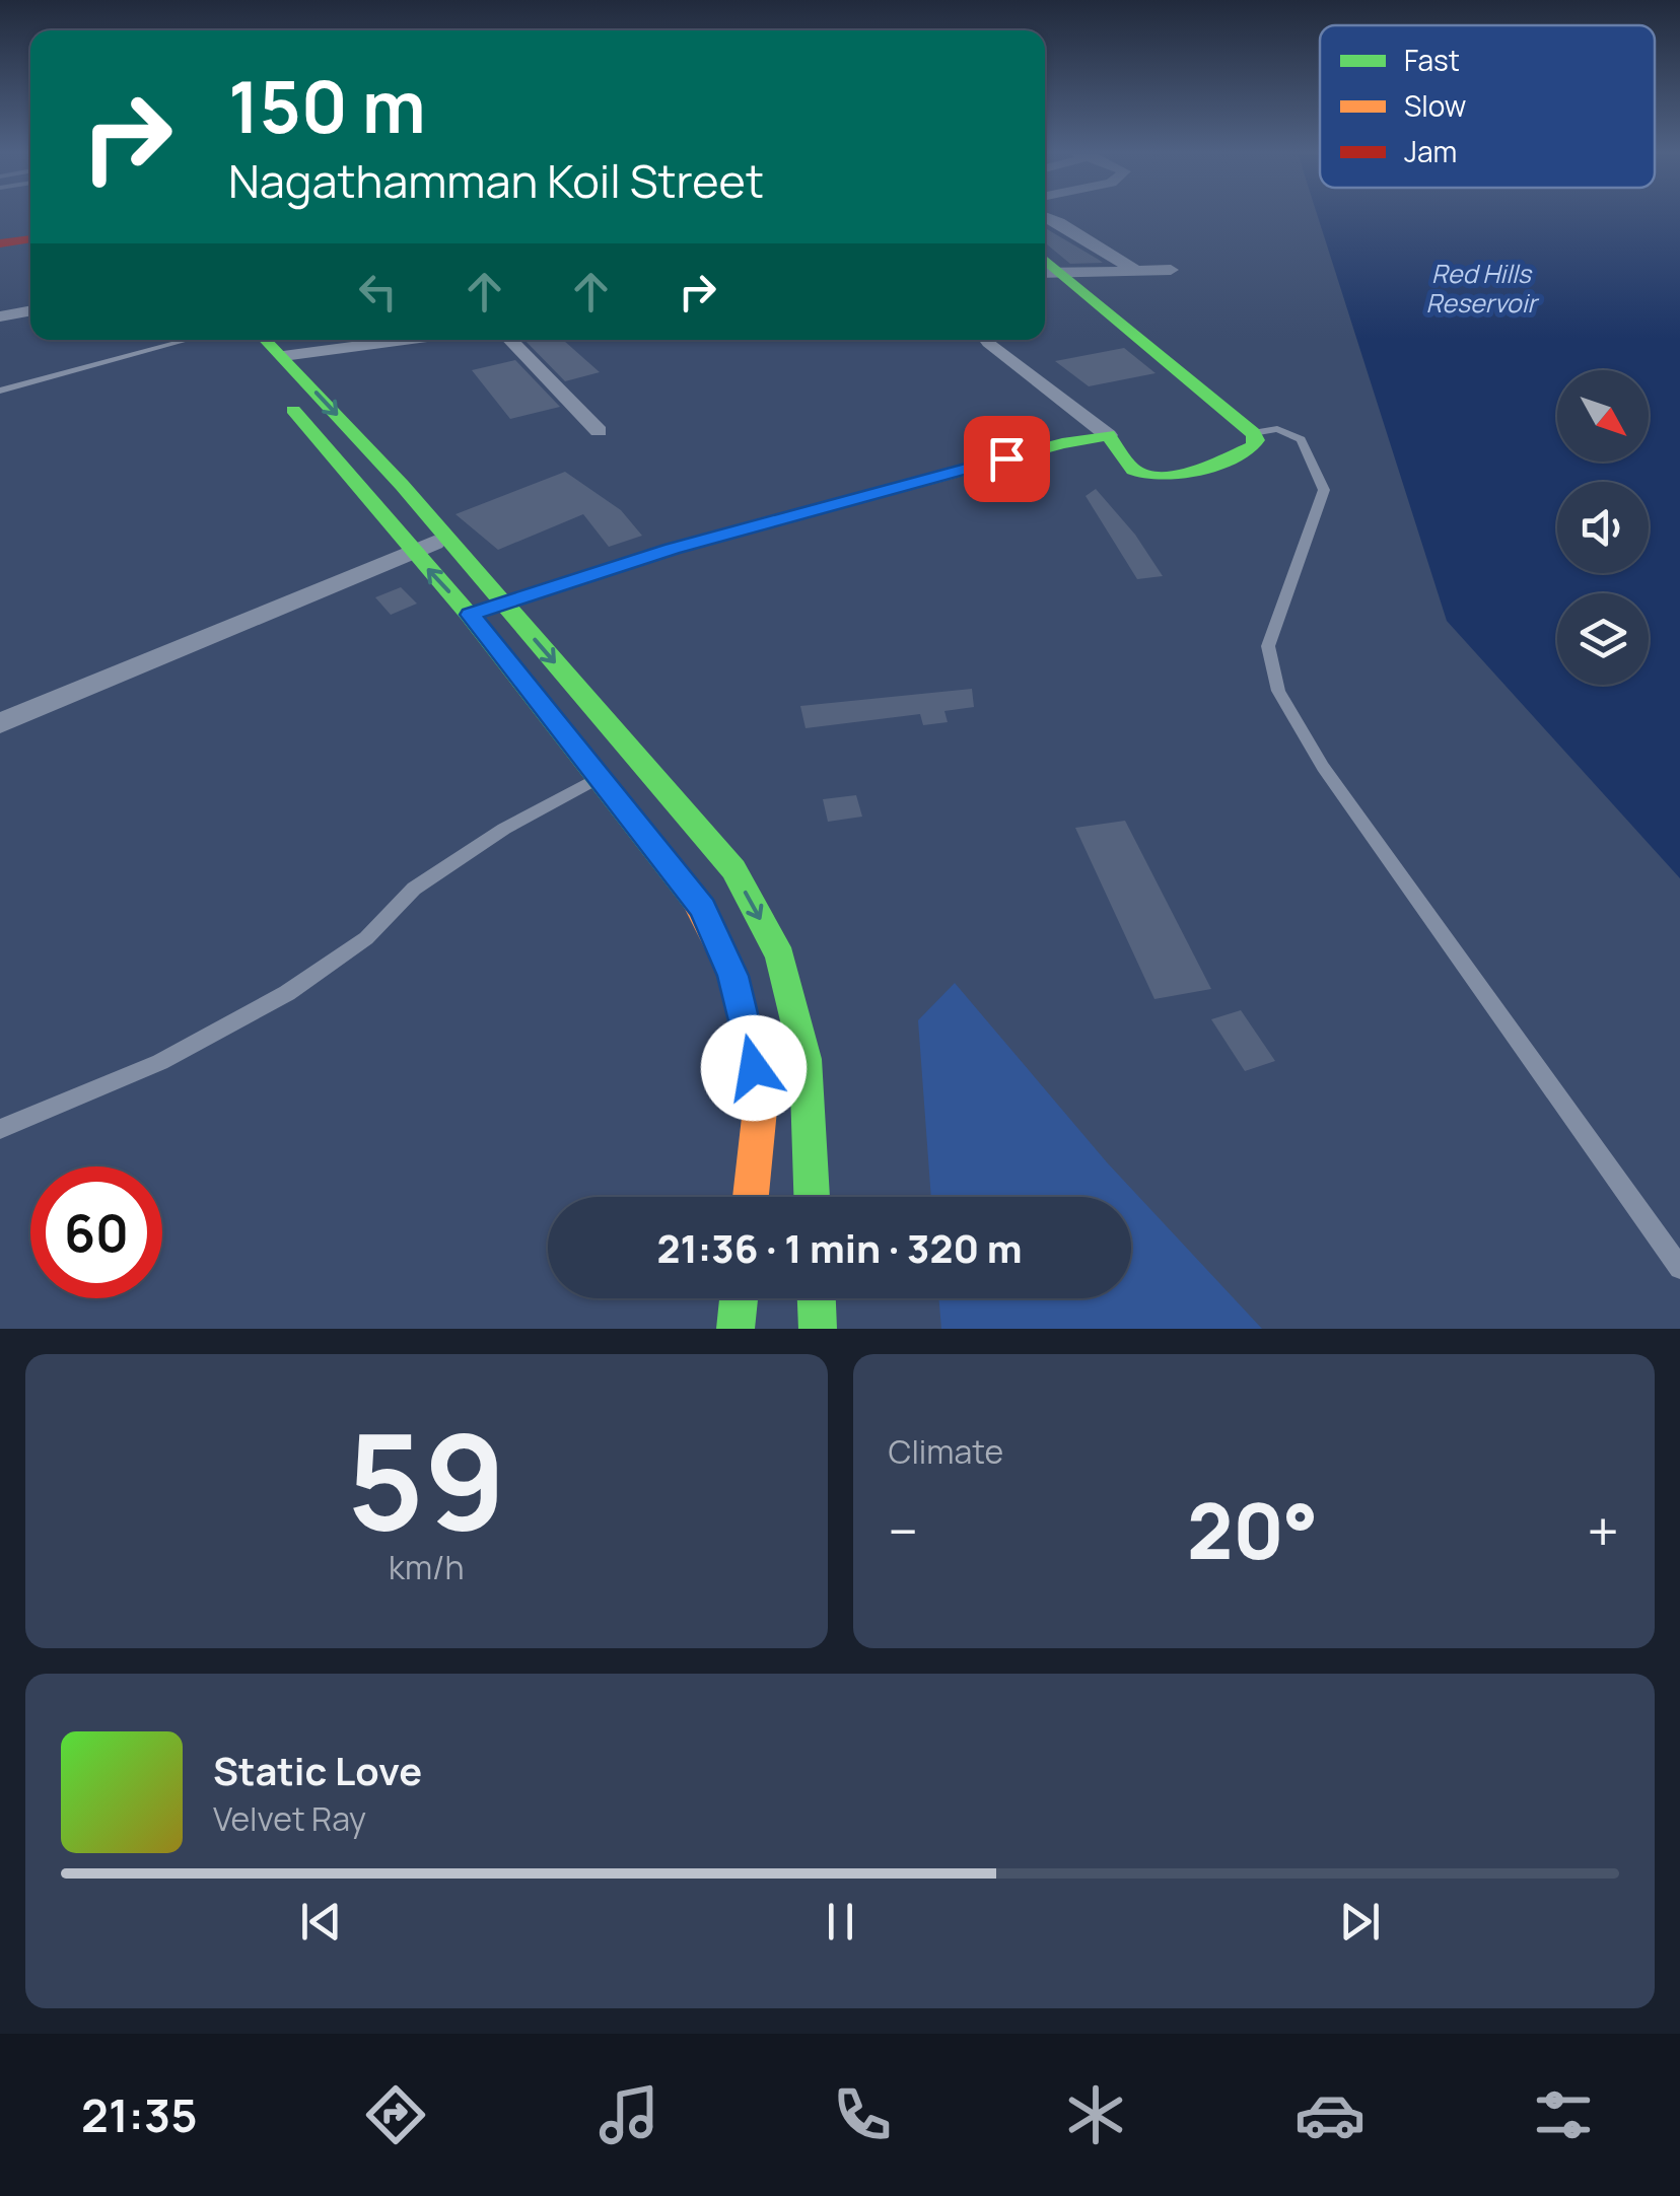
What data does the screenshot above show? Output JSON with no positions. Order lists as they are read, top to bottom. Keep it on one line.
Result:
{"water":["Red Hills Reservoir"],"legend":["Fast","Slow","Jam"],"north":"bottom right","page":{"turn":["150 m","Nagathamman Koil Street"],"limit":"60","trip":"21:36 · 1 min · 320 m","tile":[["59","km/h"],"Climate"],"heat":["−","20°","+"],"song":["Static Love","Velvet Ray"],"tabs":"21:35"}}
